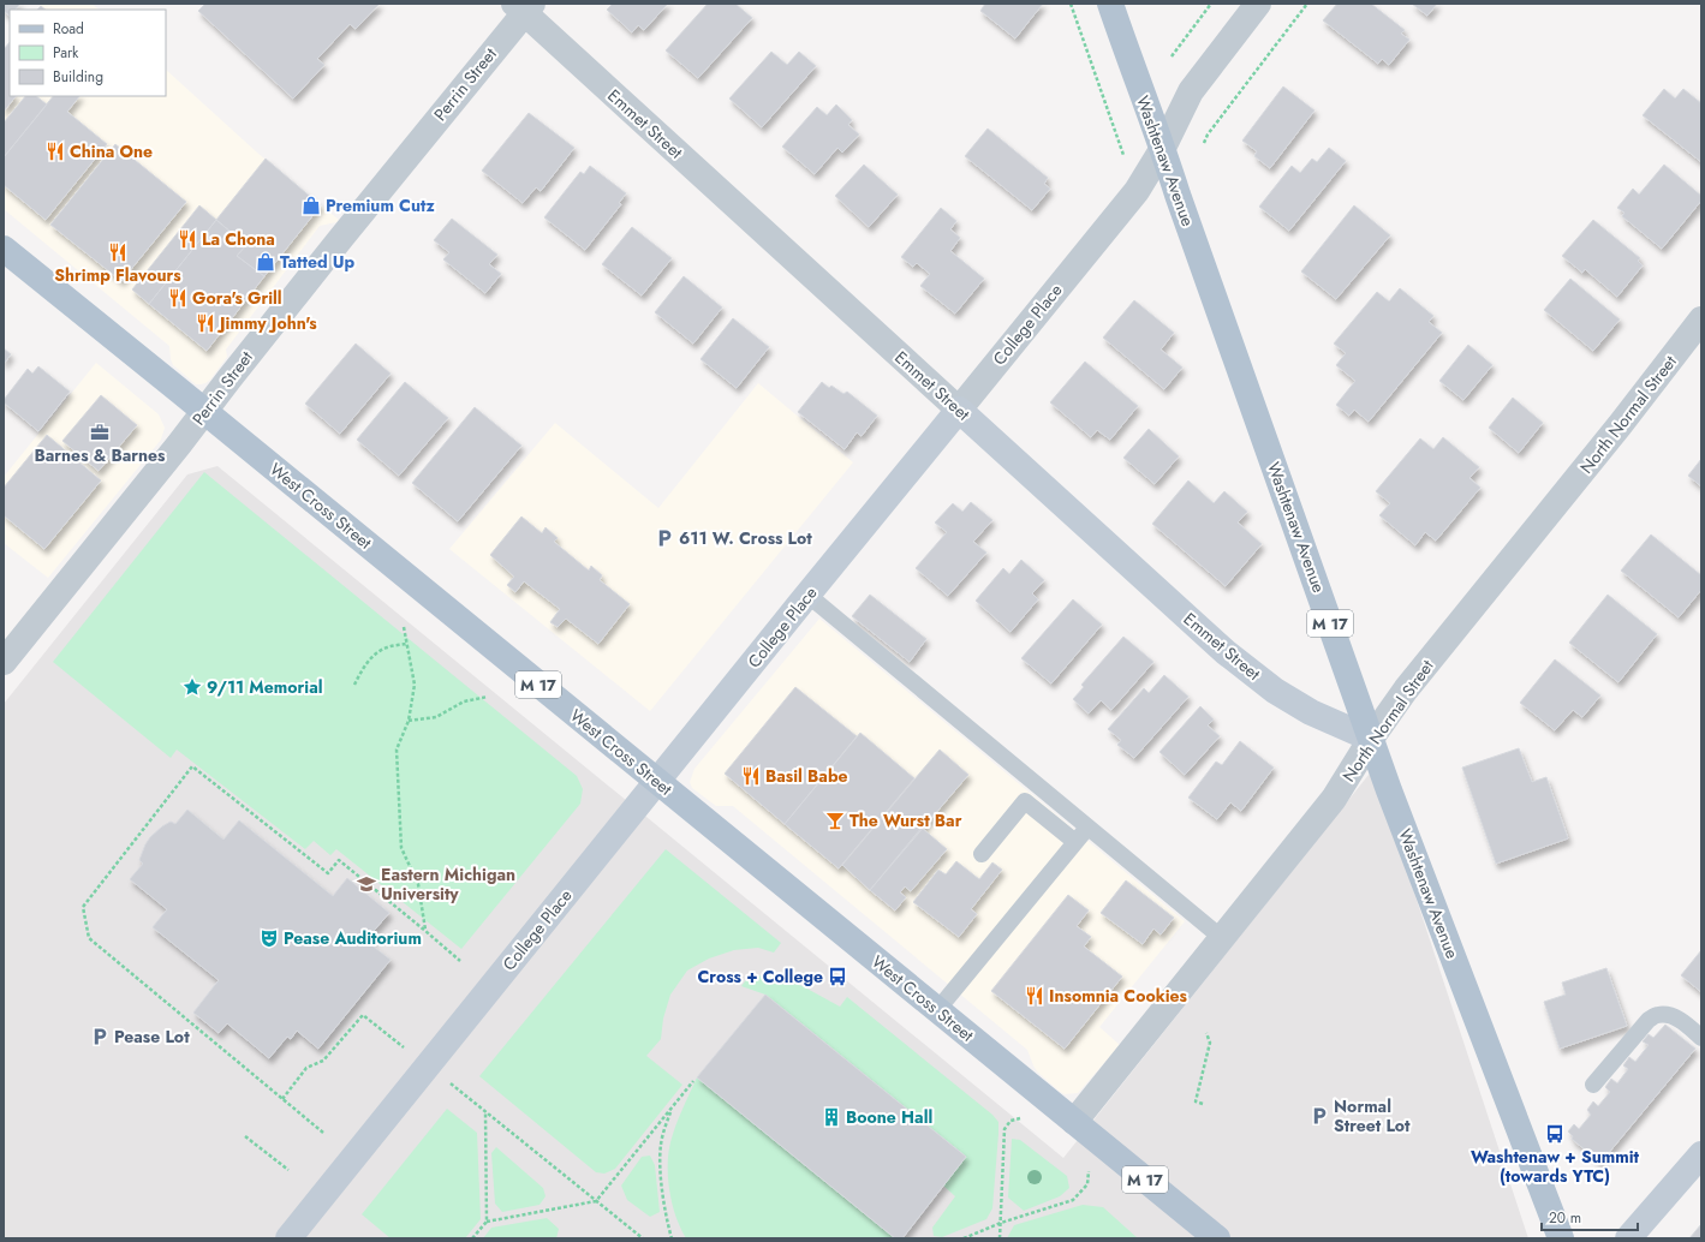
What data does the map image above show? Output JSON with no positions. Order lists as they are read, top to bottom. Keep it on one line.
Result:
{"streets":{"main road":["Washtenaw Avenue","West Cross Street","M 17"],"street":["Perrin Street","Emmet Street","College Place","North Normal Street"]},"crossings":[["Perrin Street","Emmet Street"],["Perrin Street","West Cross Street"],["Emmet Street","Washtenaw Avenue"],["Emmet Street","College Place"],["Emmet Street","North Normal Street"],["Washtenaw Avenue","College Place"],["Washtenaw Avenue","North Normal Street"],["College Place","West Cross Street"],["North Normal Street","West Cross Street"]],"places":{"restaurant":["China One","La Chona","Shrimp Flavours","Gora's Grill","Jimmy John's","Basil Babe","Insomnia Cookies"],"shop":["Premium Cutz","Tatted Up"],"office":["Barnes & Barnes"],"parking":["611 W. Cross Lot","Pease Lot","Normal Street Lot"],"place":["9/11 Memorial"],"bar":["The Wurst Bar"],"school or university":["Eastern Michigan University"],"theatre":["Pease Auditorium"],"bus stop":["Cross + College","Washtenaw + Summit (towards YTC)"],"building":["Boone Hall"]},"legend":["Road","Park","Building"],"scale_bar":"20 m"}
